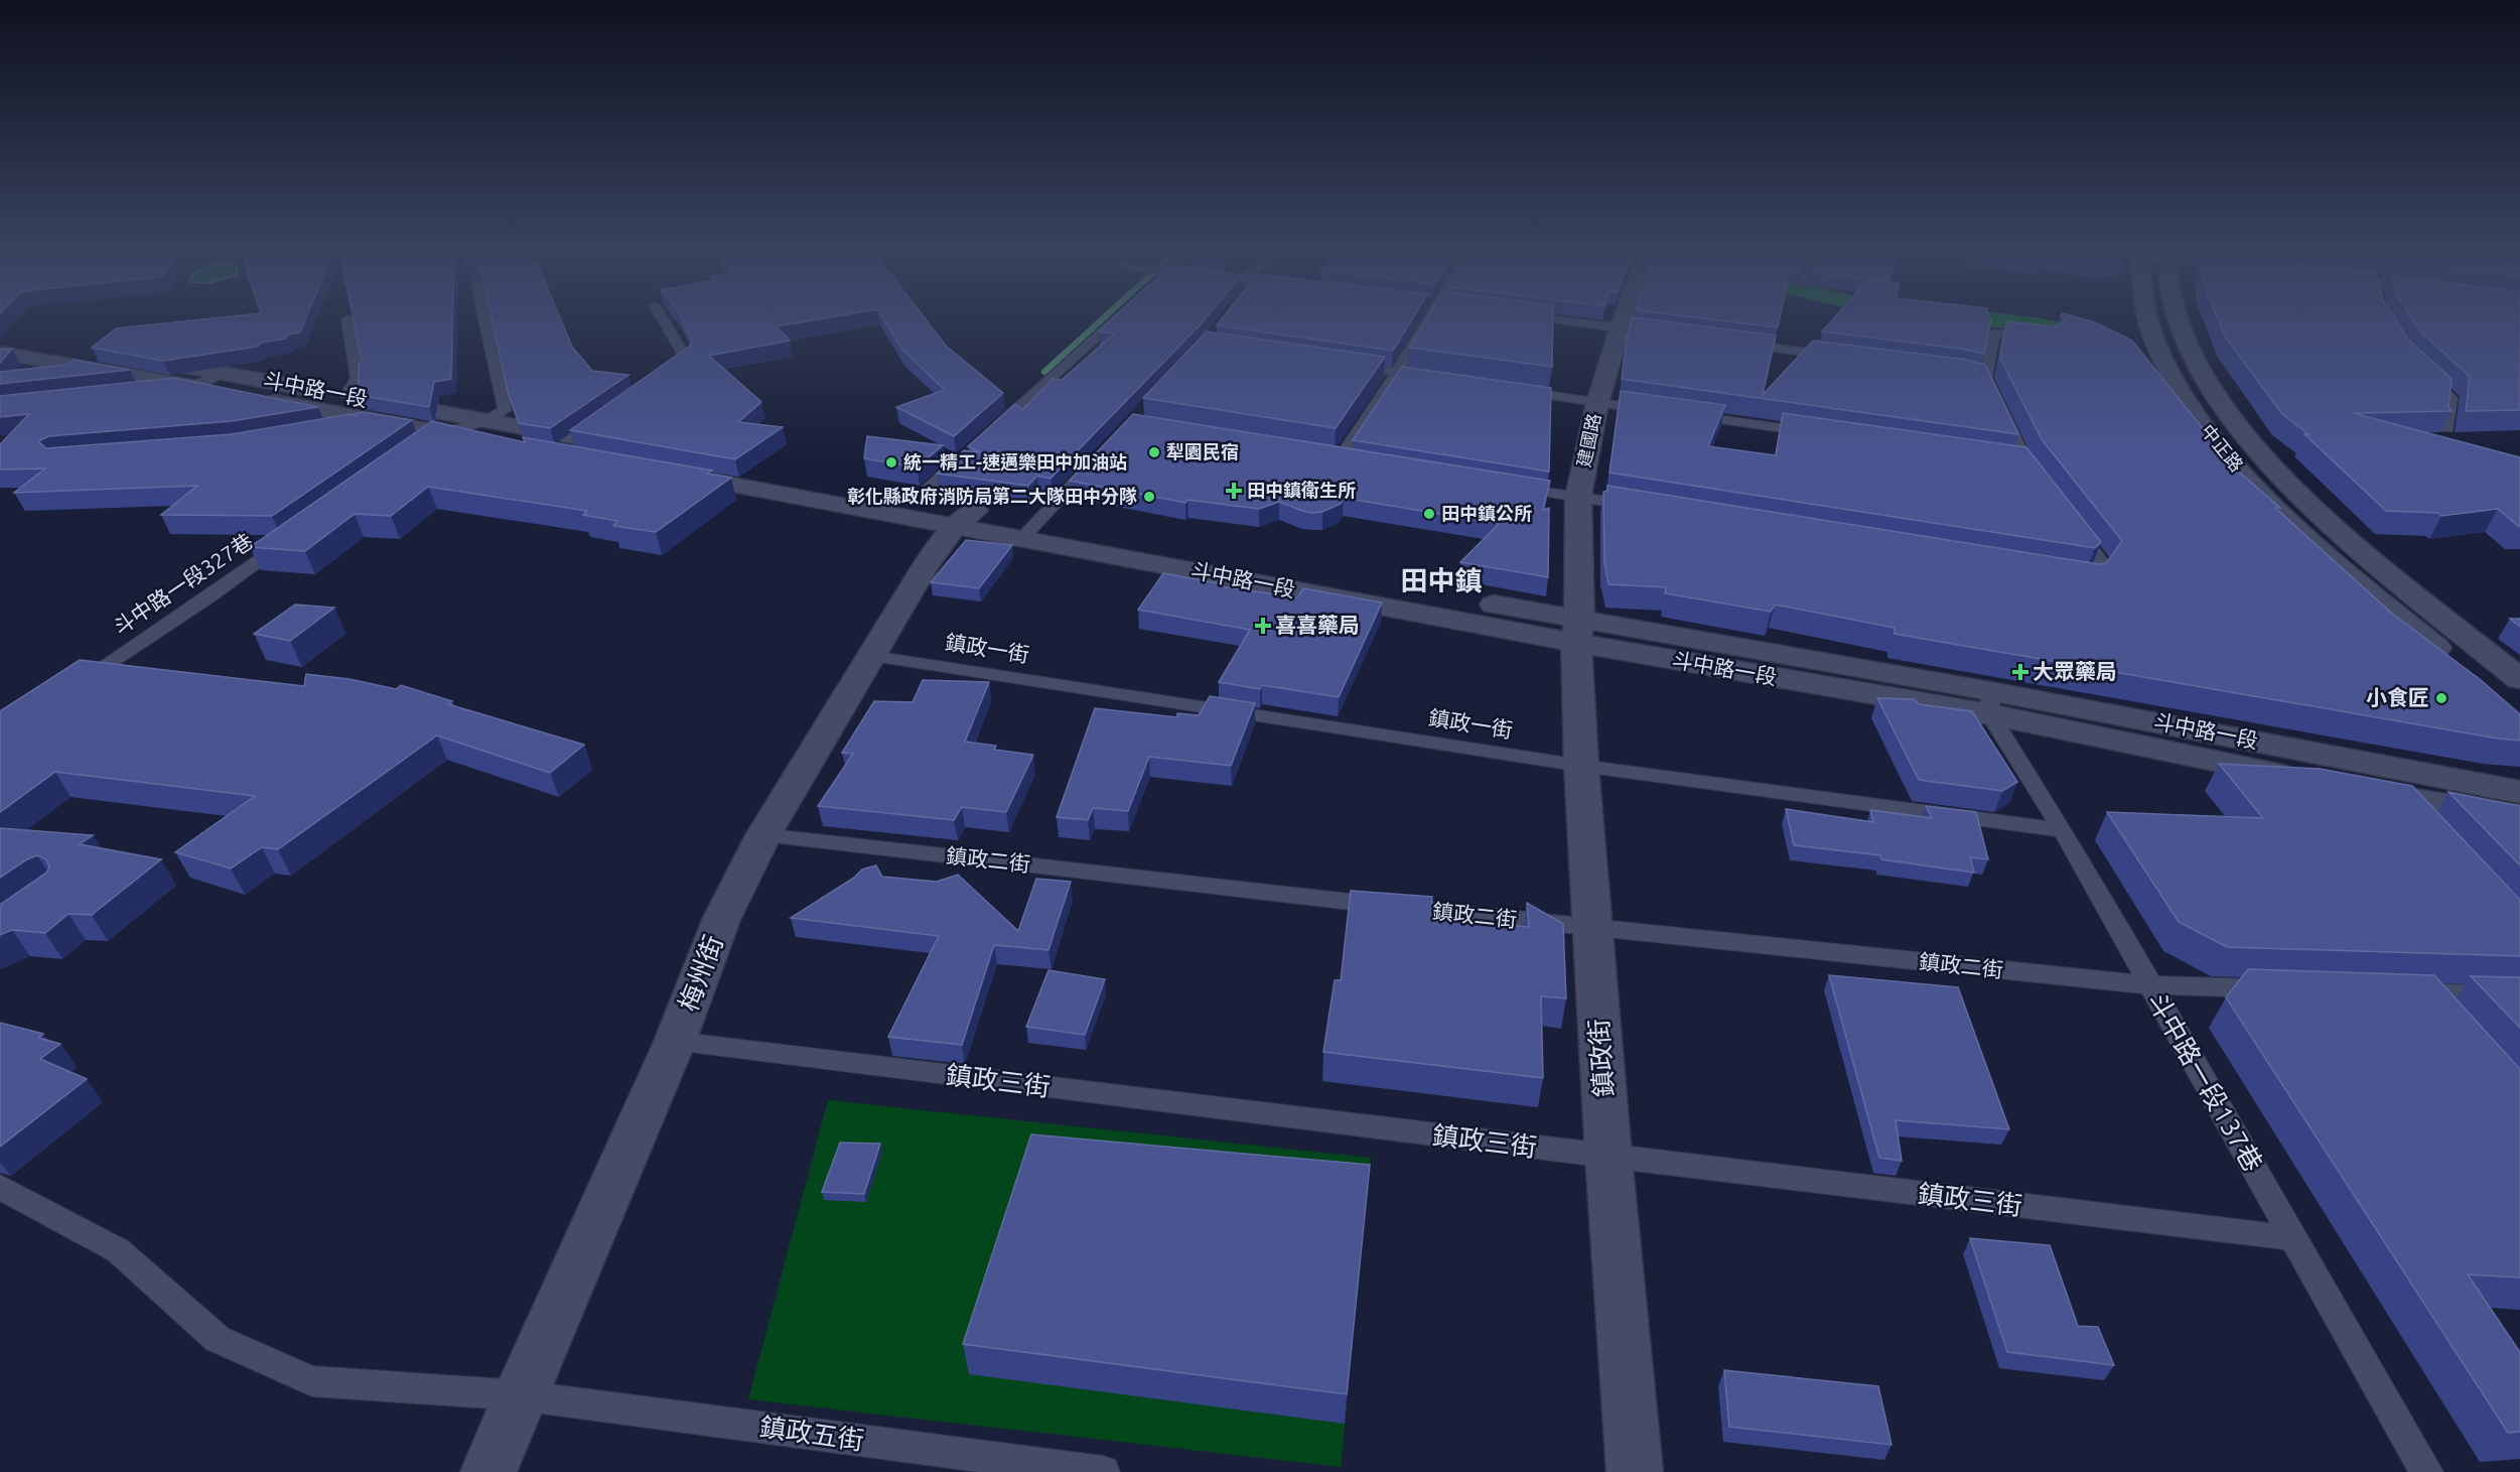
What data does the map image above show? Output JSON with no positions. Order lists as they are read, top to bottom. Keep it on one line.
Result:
{"streets":{"street":["斗中路一段","建國路","中正路","梅州街","鎮政街"],"lane":["斗中路一段327巷","鎮政一街","鎮政二街","鎮政三街","斗中路一段137巷","鎮政五街"]},"crossings":[["斗中路一段","建國路"],["斗中路一段","梅州街"],["斗中路一段","鎮政街"],["斗中路一段","斗中路一段137巷"],["建國路","鎮政街"],["鎮政一街","梅州街"],["鎮政一街","鎮政街"],["鎮政一街","斗中路一段137巷"],["鎮政二街","梅州街"],["鎮政二街","鎮政街"],["鎮政二街","斗中路一段137巷"],["梅州街","鎮政三街"],["梅州街","鎮政五街"],["鎮政街","鎮政三街"],["鎮政三街","斗中路一段137巷"]],"districts":["田中鎮"],"places":{"other":["犁園民宿","統一精工-速邁樂田中加油站","彰化縣政府消防局第二大隊田中分隊","田中鎮公所","小食匠"],"health":["田中鎮衛生所","喜喜藥局","大眾藥局"]}}
